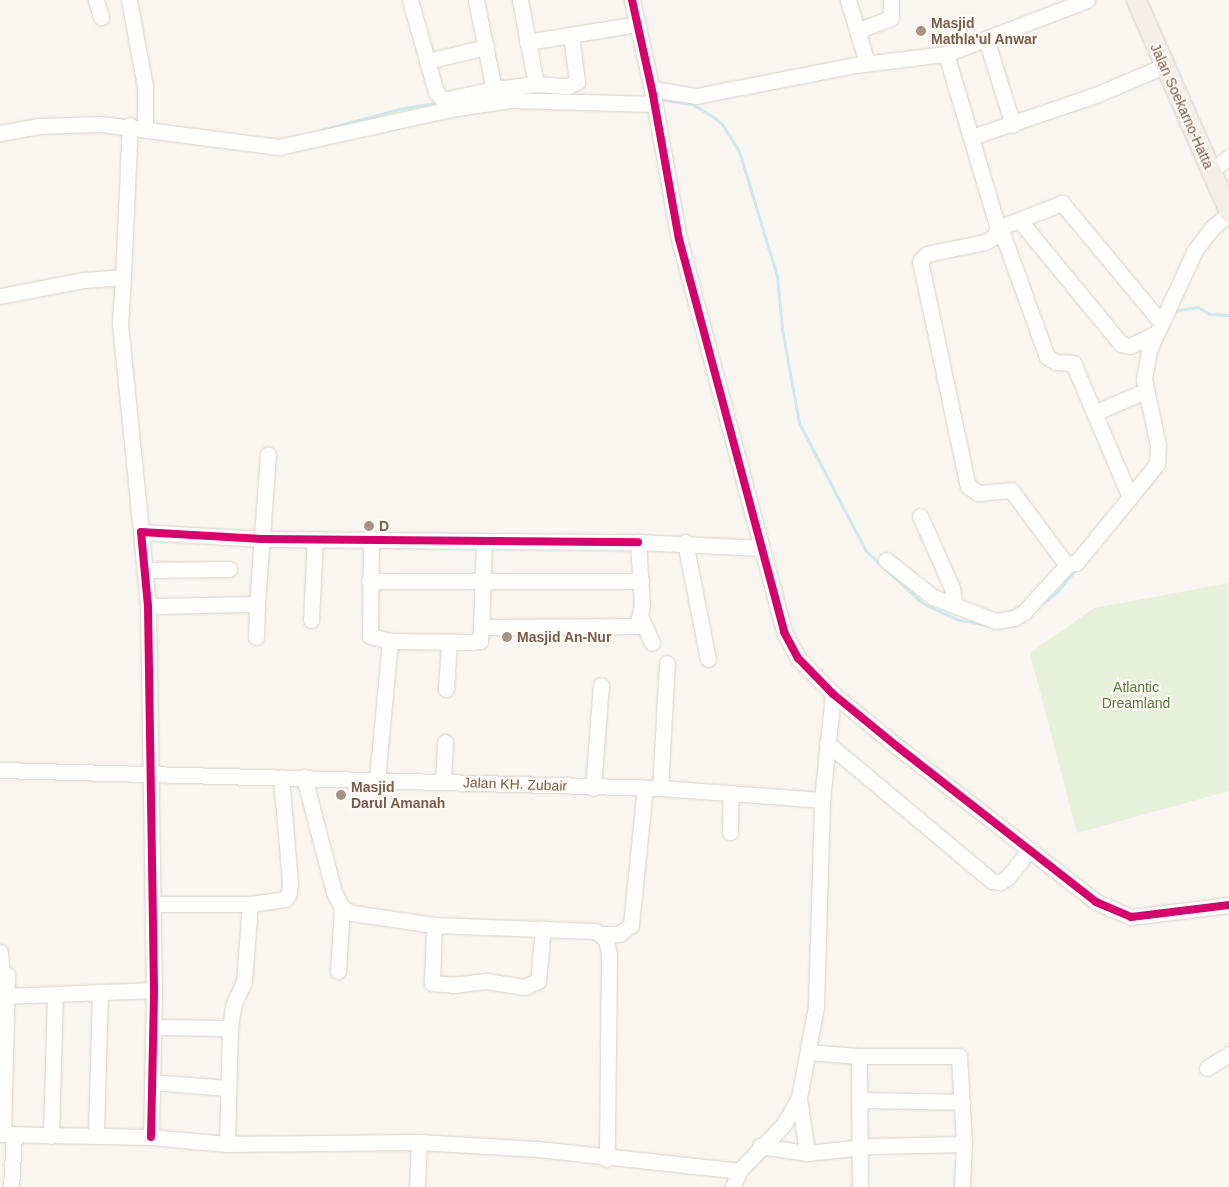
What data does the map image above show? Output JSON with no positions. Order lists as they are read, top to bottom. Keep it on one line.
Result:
{"streets":{"main road":["Jalan Soekarno-Hatta"],"street":["Jalan KH. Zubair"]},"parks":["Atlantic Dreamland"],"places":["Masjid Mathla'ul Anwar","D","Masjid An-Nur","Masjid Darul Amanah"]}
